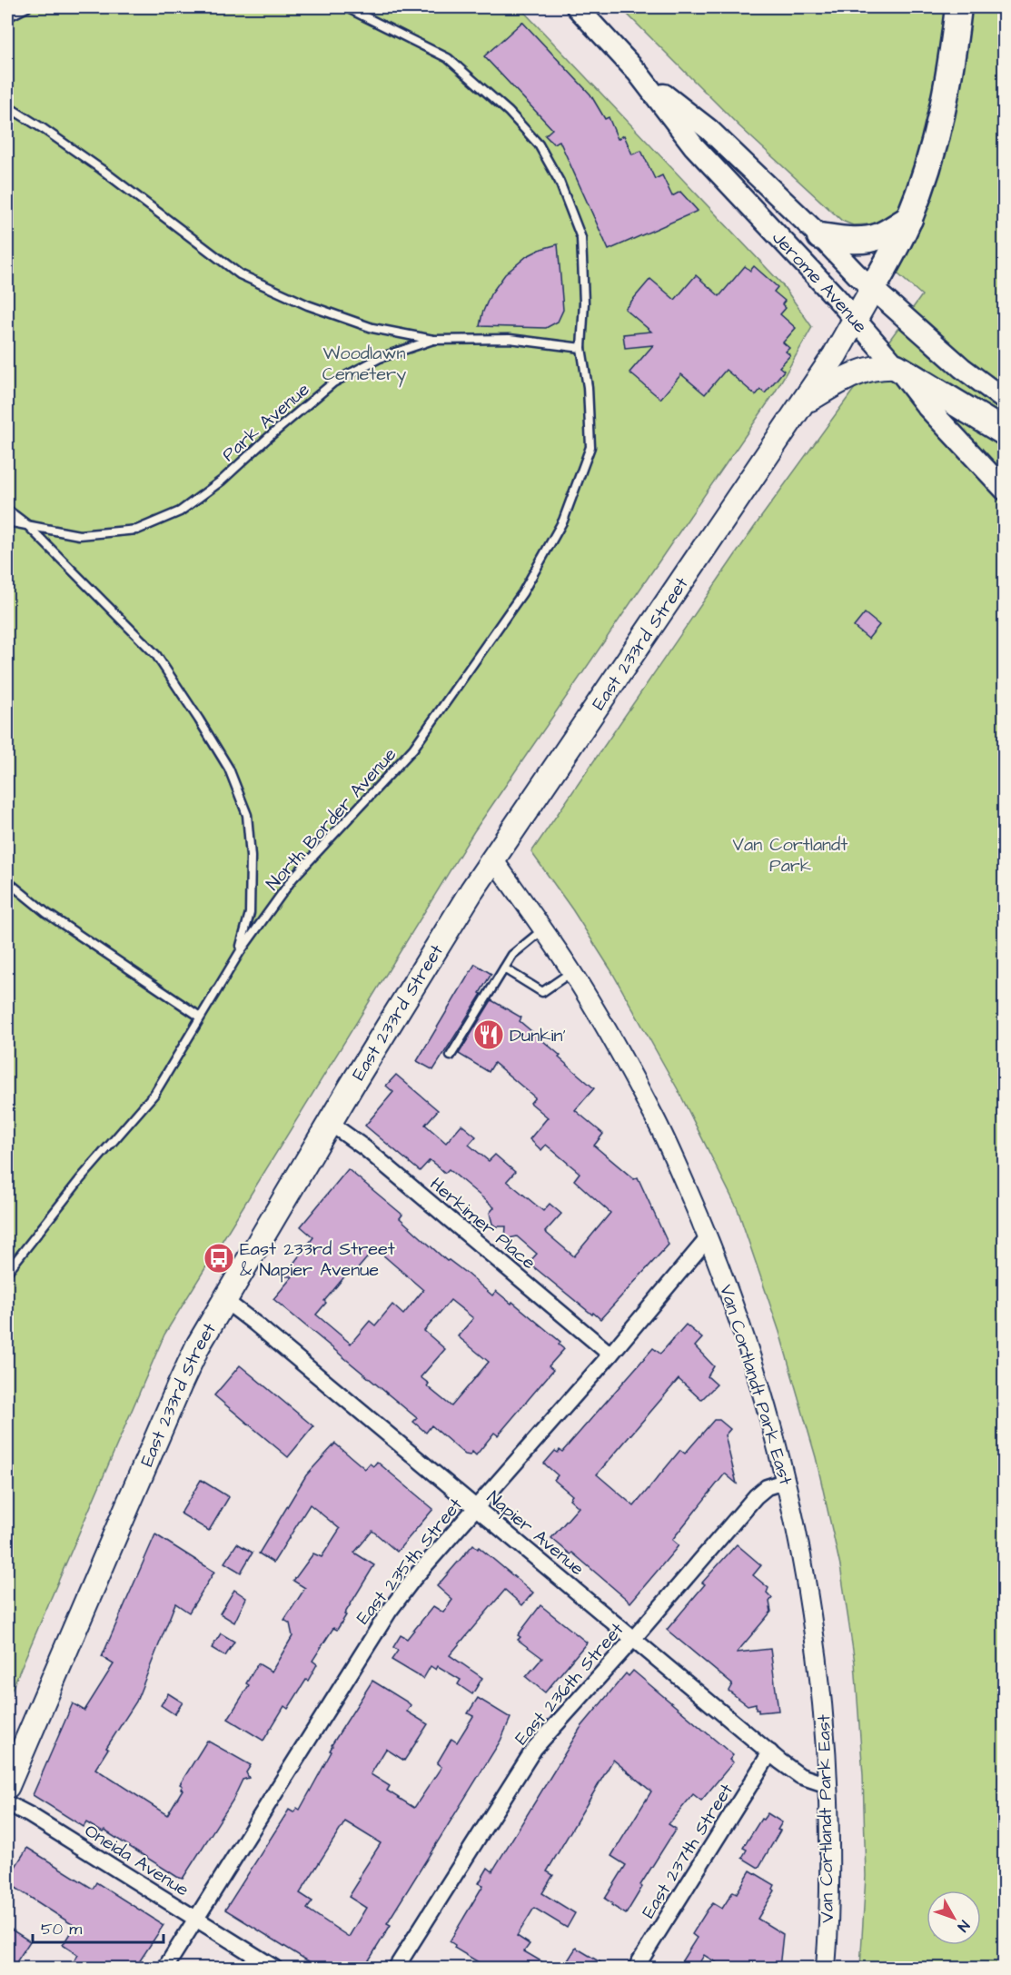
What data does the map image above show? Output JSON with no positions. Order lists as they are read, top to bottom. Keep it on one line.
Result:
{"streets":{"main road":["Jerome Avenue","East 233rd Street"],"street":["Herkimer Place","Van Cortlandt Park East","Napier Avenue","East 235th Street","East 236th Street","East 237th Street","Oneida Avenue"],"lane":["Park Avenue","North Border Avenue"]},"crossings":[["Jerome Avenue","East 233rd Street"],["Park Avenue","North Border Avenue"],["East 233rd Street","Herkimer Place"],["East 233rd Street","Van Cortlandt Park East"],["East 233rd Street","Napier Avenue"],["Herkimer Place","East 235th Street"],["Van Cortlandt Park East","Napier Avenue"],["Van Cortlandt Park East","East 235th Street"],["Van Cortlandt Park East","East 236th Street"],["Napier Avenue","East 235th Street"],["Napier Avenue","East 236th Street"],["Napier Avenue","East 237th Street"],["East 235th Street","Oneida Avenue"]],"parks":["Woodlawn Cemetery","Van Cortlandt Park"],"places":{"restaurant":["Dunkin'"],"bus stop":["East 233rd Street & Napier Avenue"]},"scale_bar":"50 m","north":"bottom right"}
